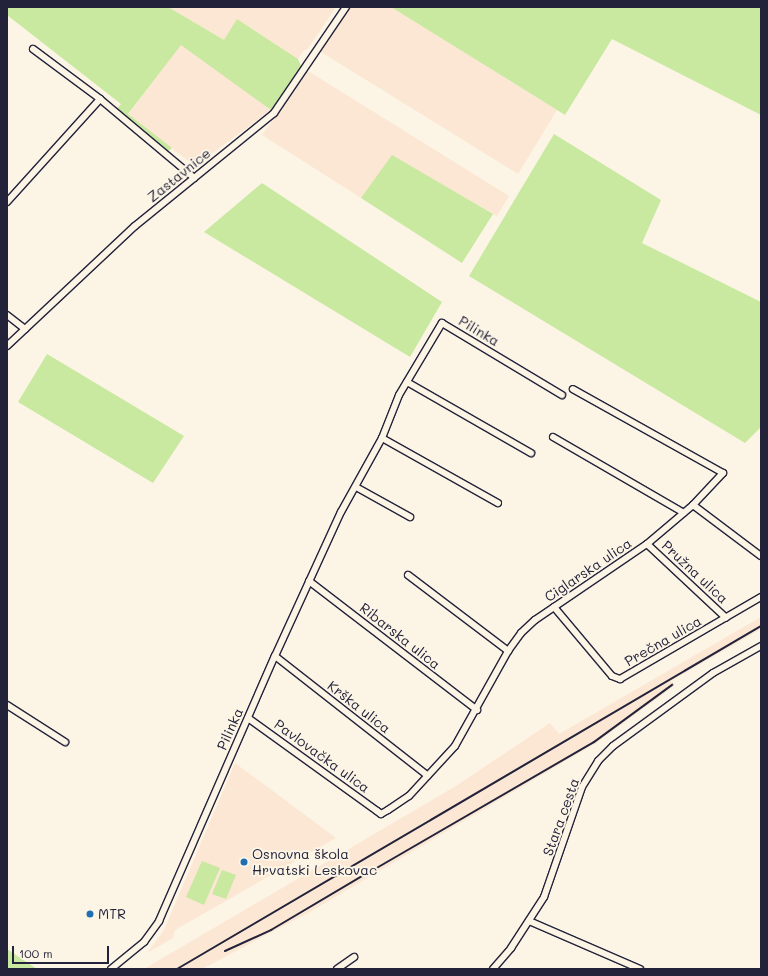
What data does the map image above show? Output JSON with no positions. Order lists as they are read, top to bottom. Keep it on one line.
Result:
{"streets":{"street":["Zastavnice","Pilinka","Ciglarska ulica","Pružna ulica","Ribarska ulica","Prečna ulica","Krška ulica","Pavlovačka ulica","Stara cesta"]},"crossings":[["Pilinka","Ribarska ulica"],["Pilinka","Krška ulica"],["Pilinka","Pavlovačka ulica"],["Ciglarska ulica","Pružna ulica"],["Ciglarska ulica","Ribarska ulica"],["Ciglarska ulica","Prečna ulica"],["Ciglarska ulica","Krška ulica"],["Ciglarska ulica","Pavlovačka ulica"],["Pružna ulica","Prečna ulica"]],"places":["Osnovna škola Hrvatski Leskovac","MTR"],"scale_bar":"100 m"}
